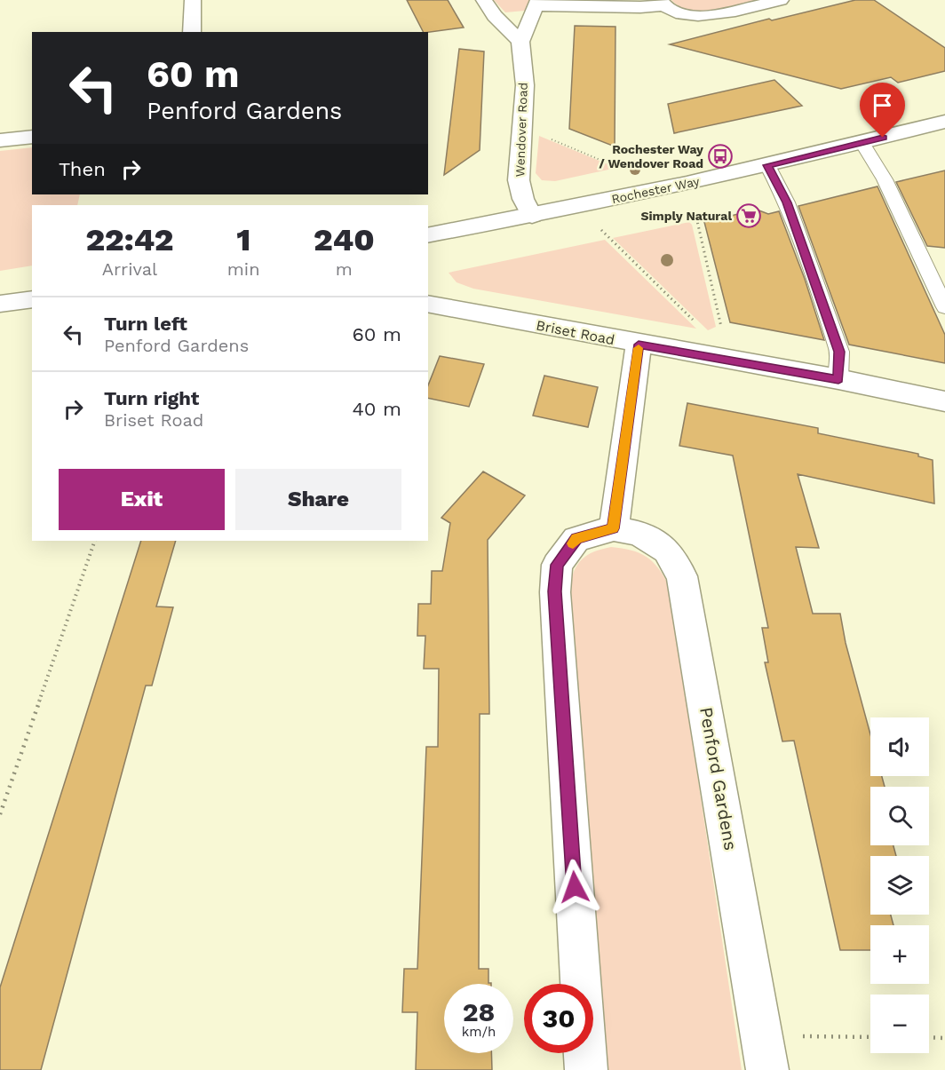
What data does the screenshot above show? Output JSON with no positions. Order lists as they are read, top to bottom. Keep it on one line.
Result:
{"streets":{"street":["Wendover Road","Rochester Way","Briset Road","Penford Gardens"]},"crossings":[["Wendover Road","Rochester Way"]],"places":{"bus stop":["Rochester Way / Wendover Road"],"supermarket":["Simply Natural"]},"page":{"turn":["60 m","Penford Gardens"],"then":"Then","eta":["22:42","Arrival","1","min","240","m"],"list":[{"name":"Turn left","note":"Penford Gardens","value":"60 m"},{"name":"Turn right","note":"Briset Road","value":"40 m"}],"buttons":["Exit","Share"],"map_buttons":["+","−"],"speed":"28 km/h","limit":"30"}}
